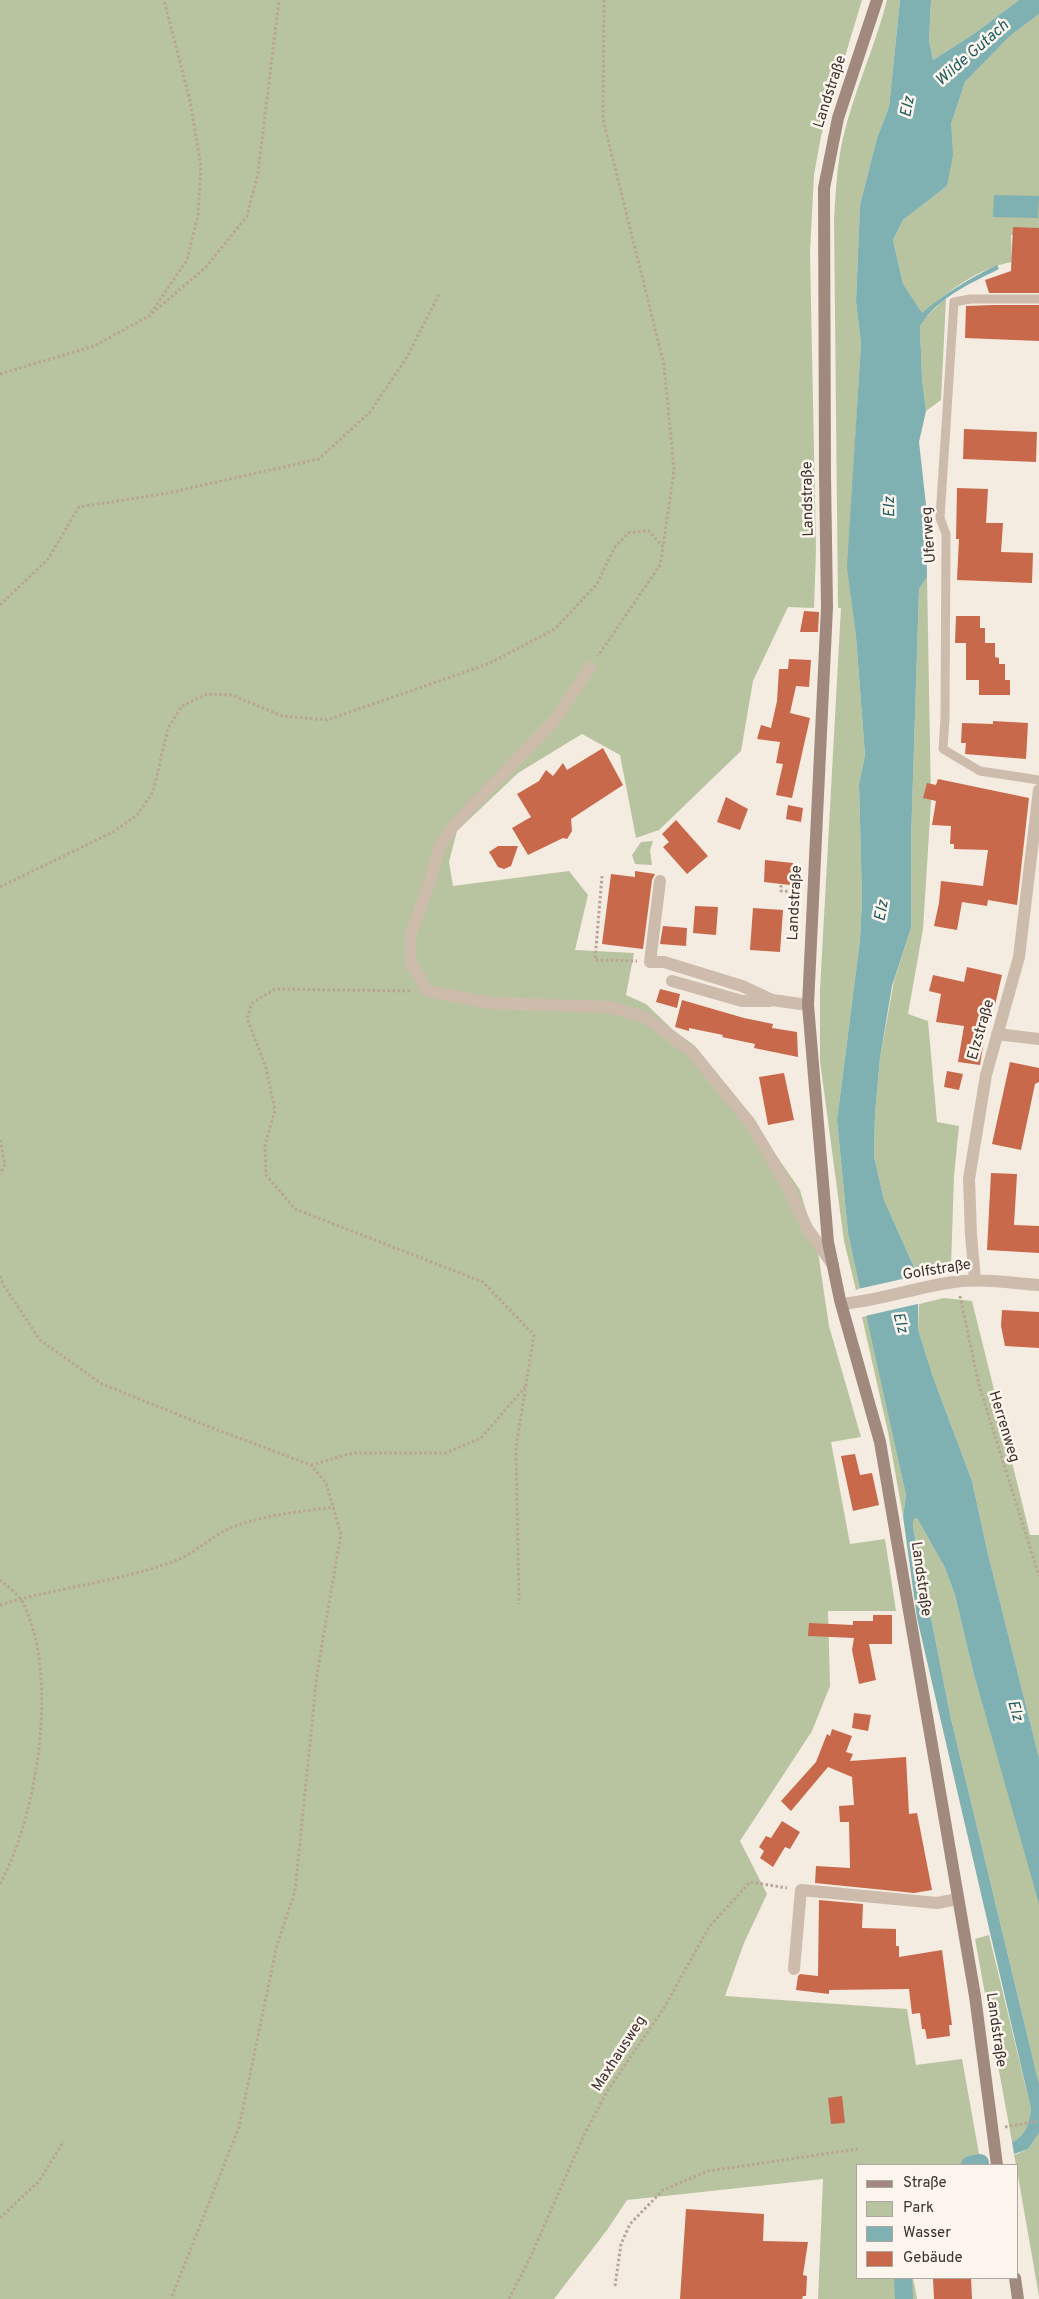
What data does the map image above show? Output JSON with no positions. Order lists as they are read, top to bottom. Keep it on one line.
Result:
{"streets":{"street":["Landstraße","Elzstraße","Golfstraße"],"lane":["Uferweg"],"path":["Herrenweg","Maxhausweg"]},"crossings":[["Landstraße","Golfstraße"],["Elzstraße","Golfstraße"],["Golfstraße","Herrenweg"]],"water":["Wilde Gutach","Elz"],"legend":["Straße","Park","Wasser","Gebäude"]}
